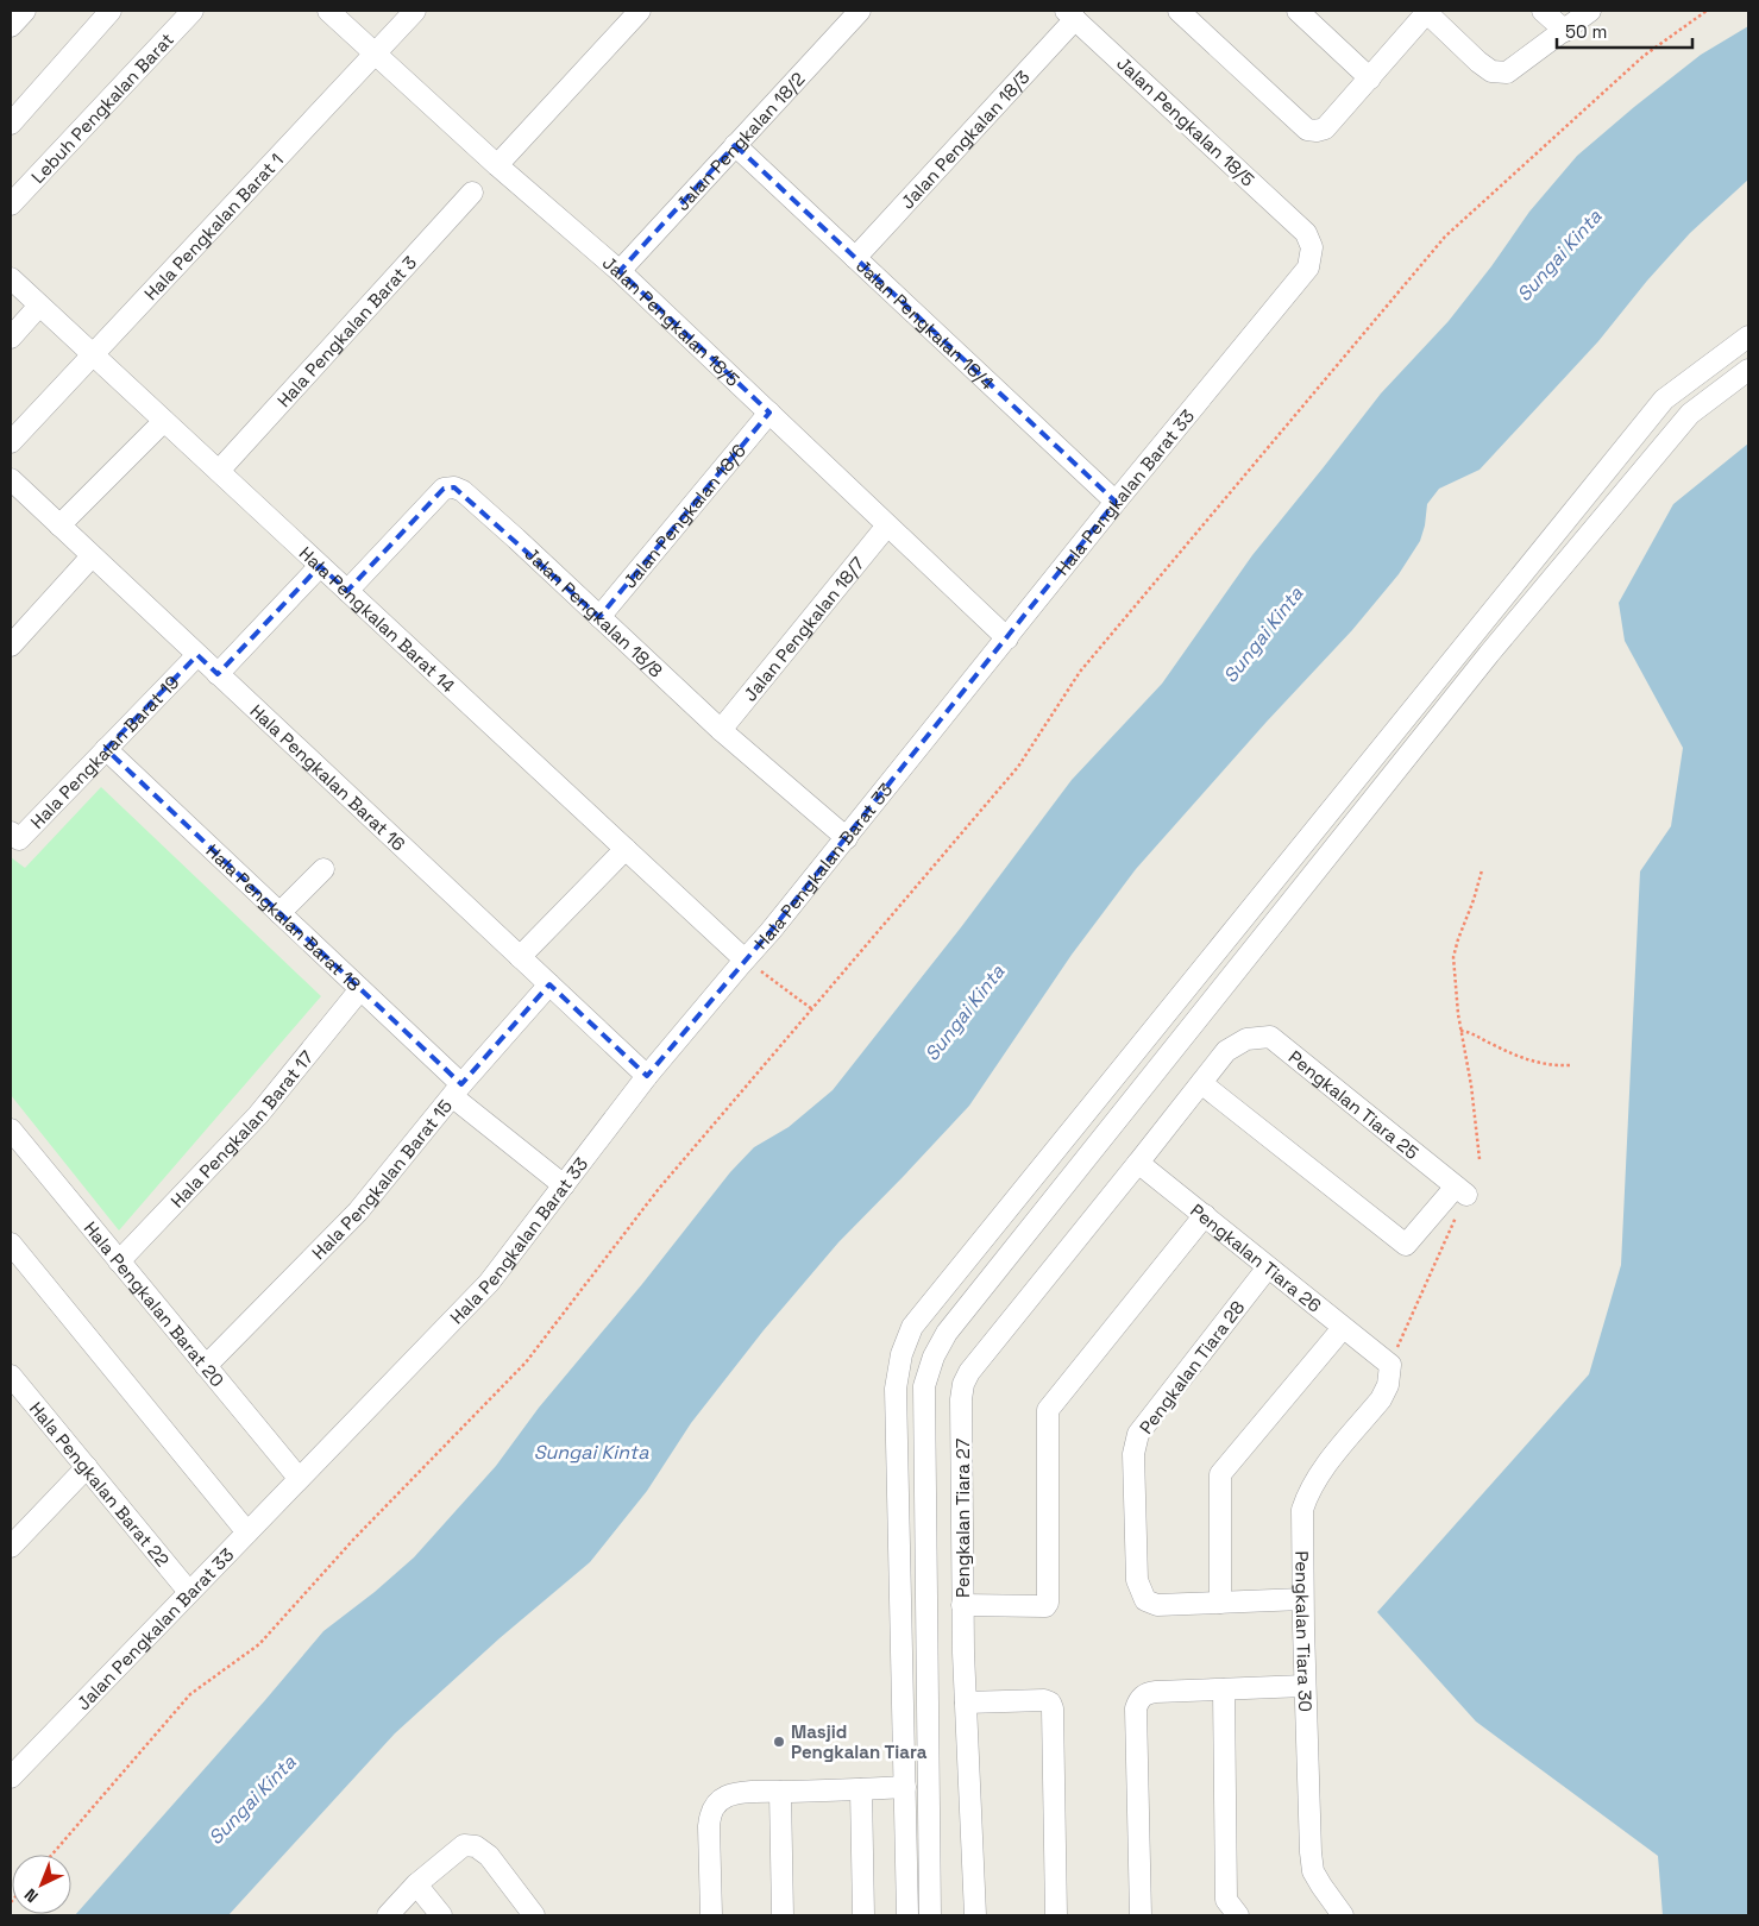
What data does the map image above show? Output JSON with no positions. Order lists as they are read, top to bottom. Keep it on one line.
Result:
{"streets":{"street":["Lebuh Pengkalan Barat","Jalan Pengkalan 18/5","Jalan Pengkalan 18/3","Jalan Pengkalan 18/2","Hala Pengkalan Barat 1","Jalan Pengkalan 18/4","Hala Pengkalan Barat 3","Hala Pengkalan Barat 33","Jalan Pengkalan 18/6","Jalan Pengkalan 18/8","Hala Pengkalan Barat 14","Jalan Pengkalan 18/7","Hala Pengkalan Barat 19","Hala Pengkalan Barat 16","Hala Pengkalan Barat 18","Pengkalan Tiara 25","Hala Pengkalan Barat 17","Hala Pengkalan Barat 15","Pengkalan Tiara 26","Hala Pengkalan Barat 20","Pengkalan Tiara 28","Hala Pengkalan Barat 22","Pengkalan Tiara 27","Jalan Pengkalan Barat 33","Pengkalan Tiara 30"]},"crossings":[["Jalan Pengkalan 18/5","Jalan Pengkalan 18/3"],["Jalan Pengkalan 18/5","Jalan Pengkalan 18/2"],["Jalan Pengkalan 18/5","Hala Pengkalan Barat 1"],["Jalan Pengkalan 18/5","Hala Pengkalan Barat 33"],["Jalan Pengkalan 18/5","Jalan Pengkalan 18/6"],["Jalan Pengkalan 18/5","Jalan Pengkalan 18/7"],["Jalan Pengkalan 18/3","Jalan Pengkalan 18/4"],["Jalan Pengkalan 18/2","Jalan Pengkalan 18/4"],["Hala Pengkalan Barat 1","Hala Pengkalan Barat 14"],["Jalan Pengkalan 18/4","Hala Pengkalan Barat 33"],["Hala Pengkalan Barat 3","Hala Pengkalan Barat 14"],["Hala Pengkalan Barat 33","Jalan Pengkalan 18/8"],["Hala Pengkalan Barat 33","Hala Pengkalan Barat 14"],["Hala Pengkalan Barat 33","Hala Pengkalan Barat 16"],["Hala Pengkalan Barat 33","Hala Pengkalan Barat 18"],["Hala Pengkalan Barat 33","Hala Pengkalan Barat 20"],["Hala Pengkalan Barat 33","Jalan Pengkalan Barat 33"],["Jalan Pengkalan 18/6","Jalan Pengkalan 18/8"],["Jalan Pengkalan 18/8","Hala Pengkalan Barat 14"],["Jalan Pengkalan 18/8","Jalan Pengkalan 18/7"],["Hala Pengkalan Barat 19","Hala Pengkalan Barat 16"],["Hala Pengkalan Barat 19","Hala Pengkalan Barat 18"],["Hala Pengkalan Barat 16","Hala Pengkalan Barat 15"],["Hala Pengkalan Barat 18","Hala Pengkalan Barat 17"],["Hala Pengkalan Barat 18","Hala Pengkalan Barat 15"],["Pengkalan Tiara 25","Pengkalan Tiara 27"],["Hala Pengkalan Barat 17","Hala Pengkalan Barat 20"],["Hala Pengkalan Barat 15","Hala Pengkalan Barat 20"],["Pengkalan Tiara 26","Pengkalan Tiara 28"],["Pengkalan Tiara 26","Pengkalan Tiara 27"],["Pengkalan Tiara 26","Pengkalan Tiara 30"],["Hala Pengkalan Barat 20","Jalan Pengkalan Barat 33"],["Hala Pengkalan Barat 22","Jalan Pengkalan Barat 33"]],"water":["Sungai Kinta"],"places":["Masjid Pengkalan Tiara"],"scale_bar":"50 m","north":"bottom left"}
